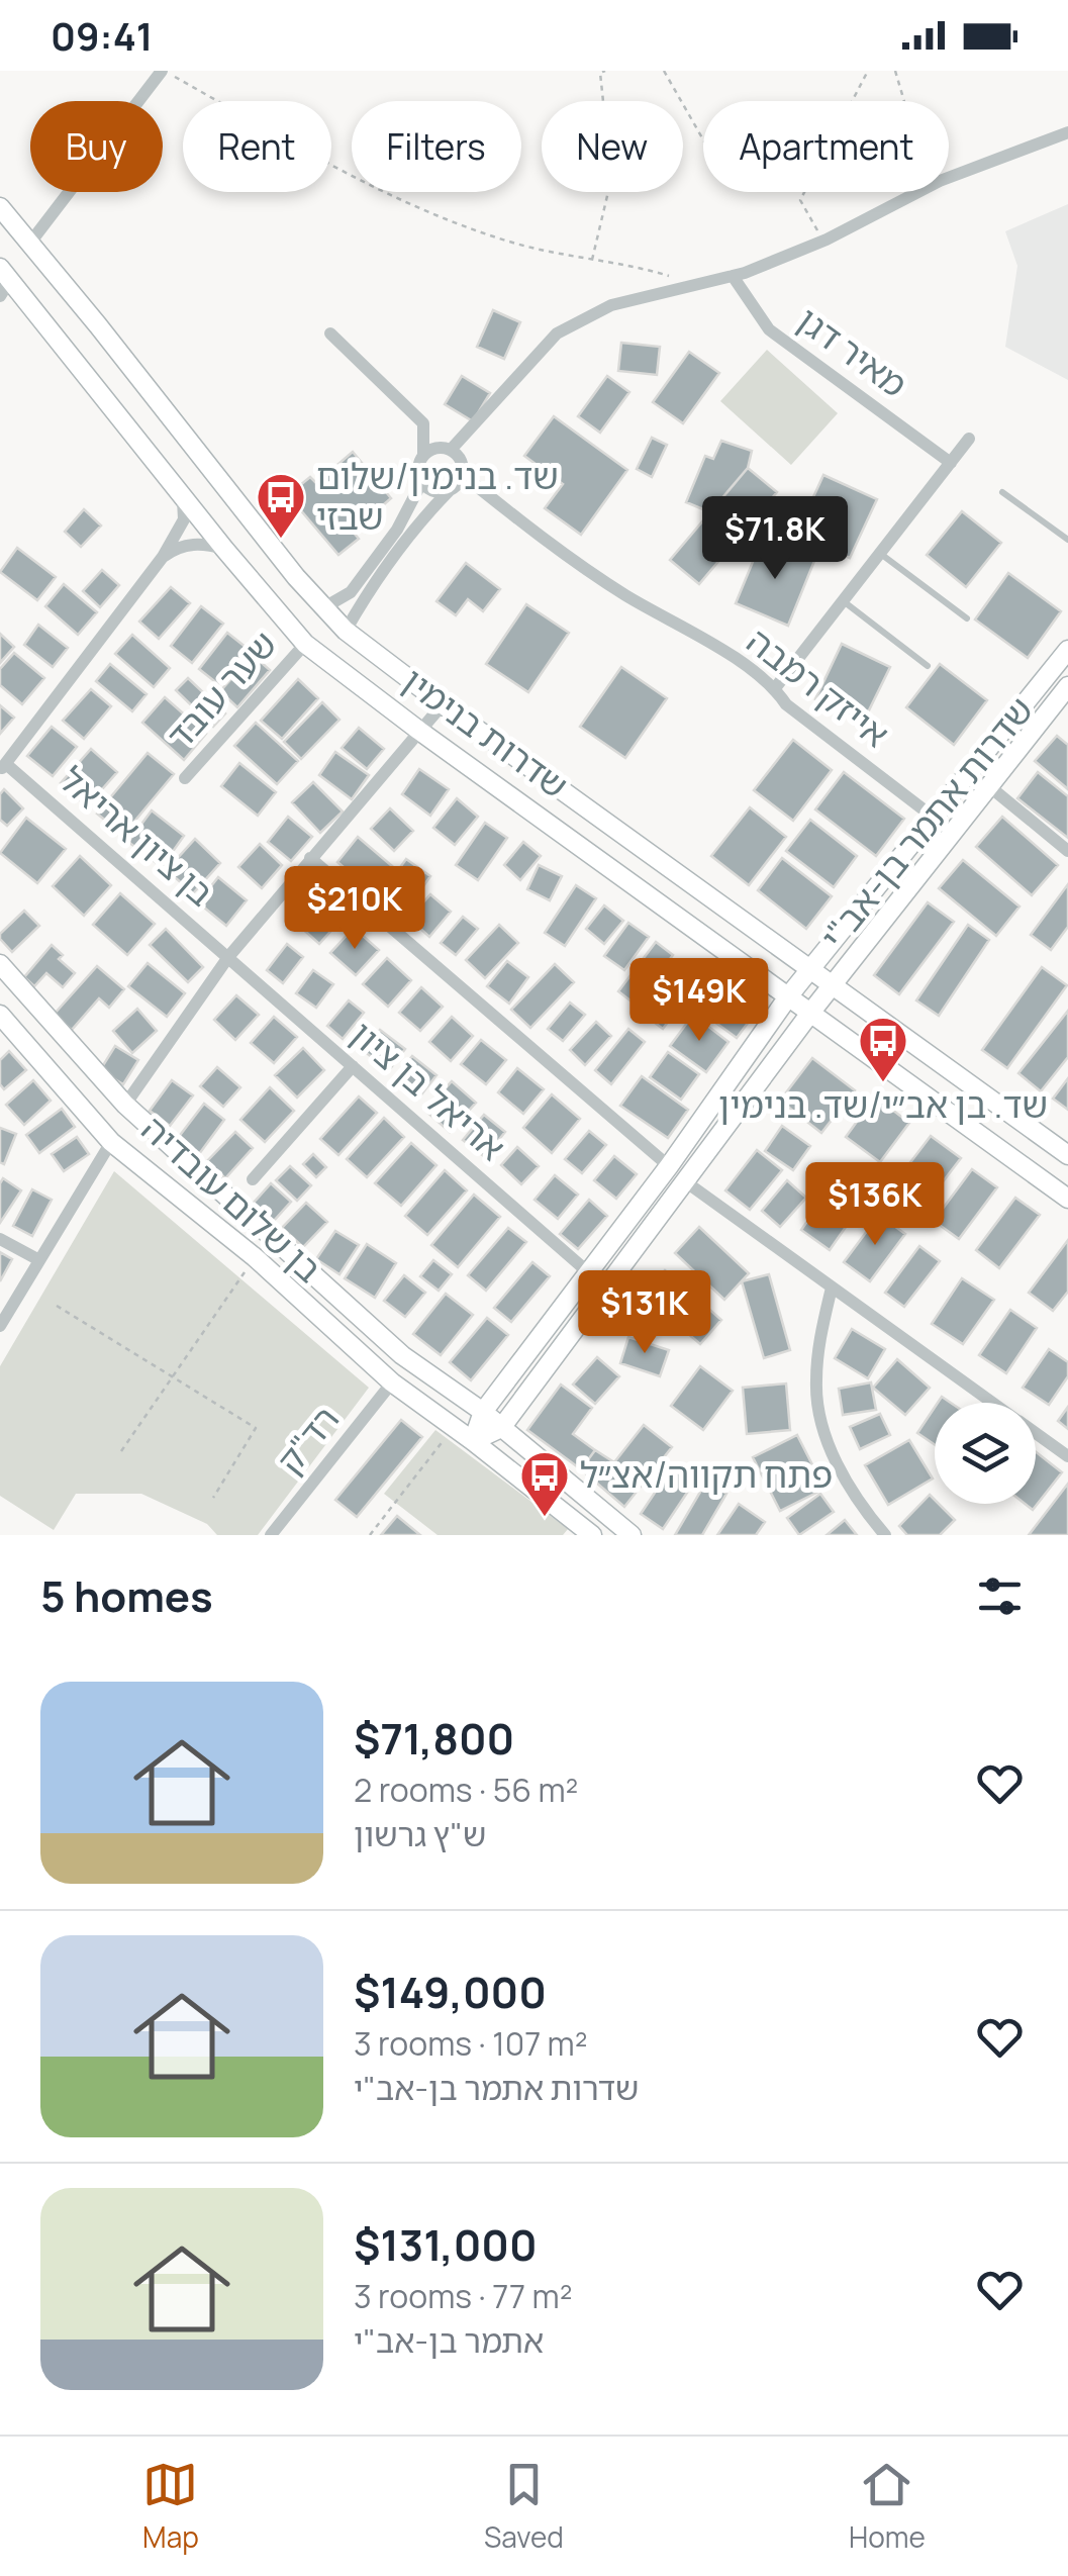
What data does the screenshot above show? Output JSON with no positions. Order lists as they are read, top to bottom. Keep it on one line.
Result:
{"streets":{"main road":["שדרות בנימין","שדרות אתמר בן-אב\"י","בן שלום עובדיה"],"street":["מאיר דגן","אייזק רמבה","שער עובד","בן ציון אריאל","אריאל בן ציון","רד\"ק"]},"crossings":[["אייזק רמבה","שדרות אתמר בן-אב\"י"],["שער עובד","שדרות בנימין"],["שדרות בנימין","שדרות אתמר בן-אב\"י"],["שדרות אתמר בן-אב\"י","אריאל בן ציון"],["שדרות אתמר בן-אב\"י","בן שלום עובדיה"],["בן ציון אריאל","אריאל בן ציון"],["בן שלום עובדיה","רד\"ק"]],"places":{"bus stop":["שד. בנימין/שלום שבזי","שד. בן אב״י/שד. בנימין","פתח תקווה/אצ״ל"]},"page":{"status":"09:41","chip":["Buy","Rent","Filters","New","Apartment"],"price":["$71.8K","$210K","$149K","$136K","$131K"],"heading":"5 homes","list":[{"name":"$71,800","note":"2 rooms · 56 m² · ש\"ץ גרשון"},{"name":"$149,000","note":"3 rooms · 107 m² · שדרות אתמר בן-אב\"י"},{"name":"$131,000","note":"3 rooms · 77 m² · אתמר בן-אב\"י"}],"tabs":["Map","Saved","Home"]}}
